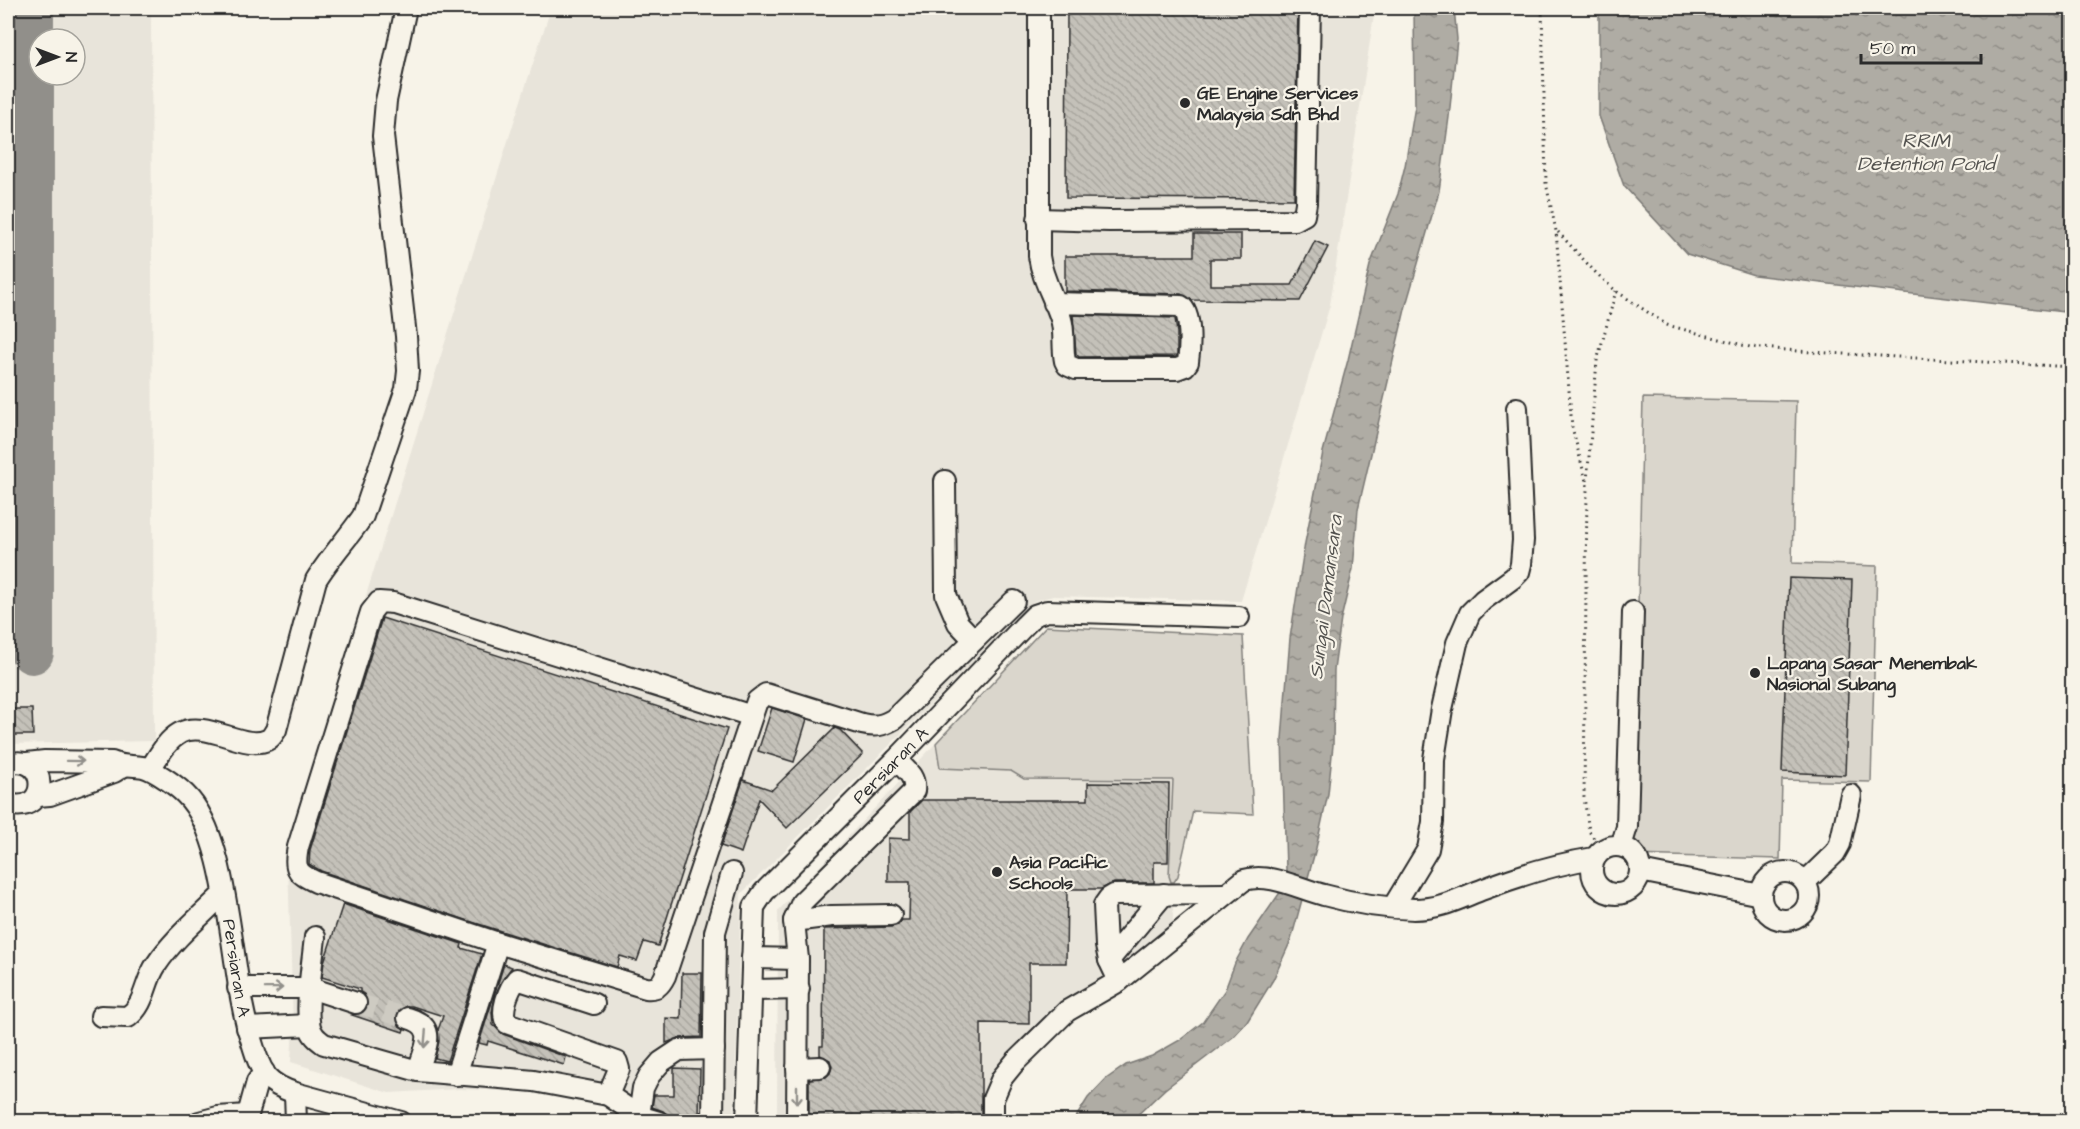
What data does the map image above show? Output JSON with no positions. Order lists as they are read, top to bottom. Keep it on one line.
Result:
{"streets":{"street":["Persiaran A"]},"water":["RRIM Detention Pond","Sungai Damansara"],"places":["GE Engine Services Malaysia Sdn Bhd","Lapang Sasar Menembak Nasional Subang","Asia Pacific Schools"],"scale_bar":"50 m","north":"right"}
